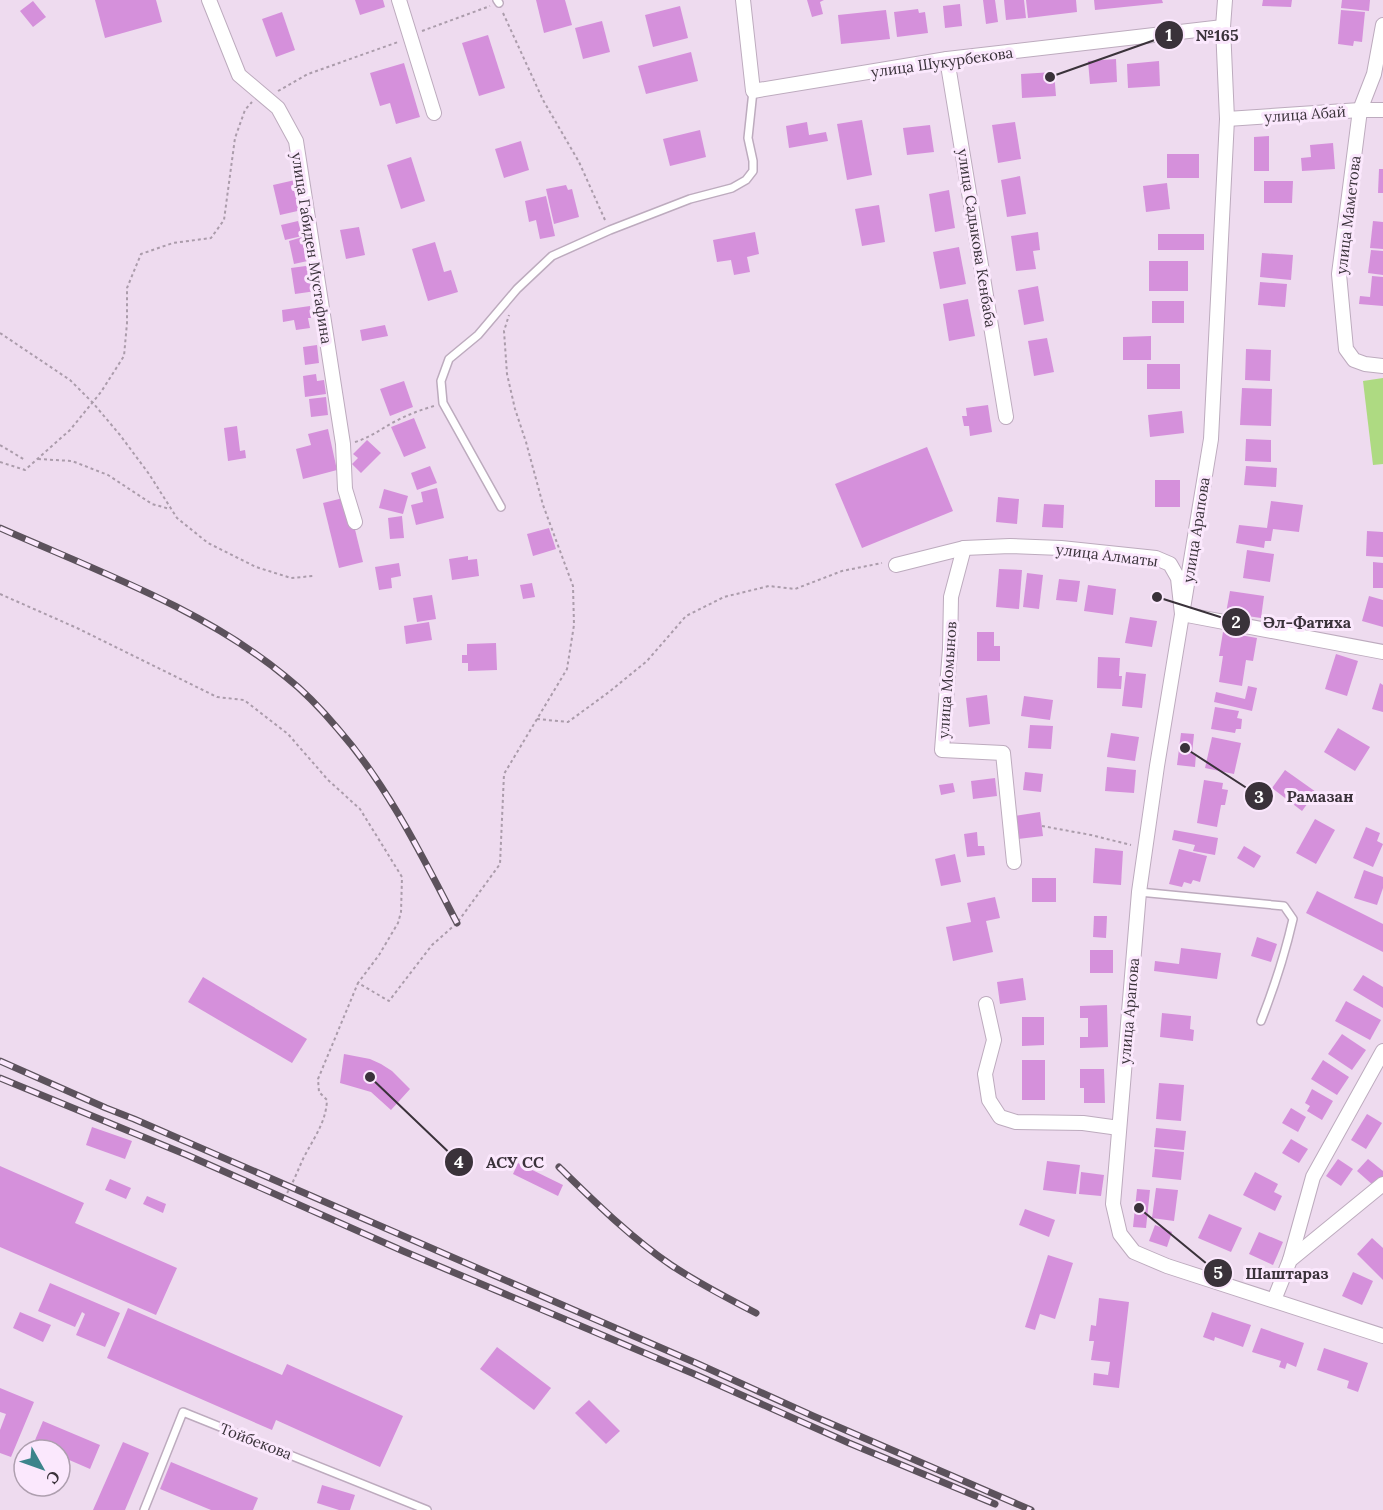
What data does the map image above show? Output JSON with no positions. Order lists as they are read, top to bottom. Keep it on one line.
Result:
{"streets":{"street":["улица Шукурбекова","улица Абай","улица Маметова","улица Садыкова Кенбаба","улица Габиден Мустафина","улица Арапова","улица Алматы","улица Момынов"],"lane":["Тойбекова"]},"crossings":[["улица Шукурбекова","улица Садыкова Кенбаба"],["улица Шукурбекова","улица Арапова"],["улица Абай","улица Маметова"],["улица Абай","улица Арапова"],["улица Арапова","улица Алматы"],["улица Алматы","улица Момынов"]],"places":["№165","Әл-Фатиха","Рамазан","АСУ СС","Шаштараз"],"north":"bottom right"}
